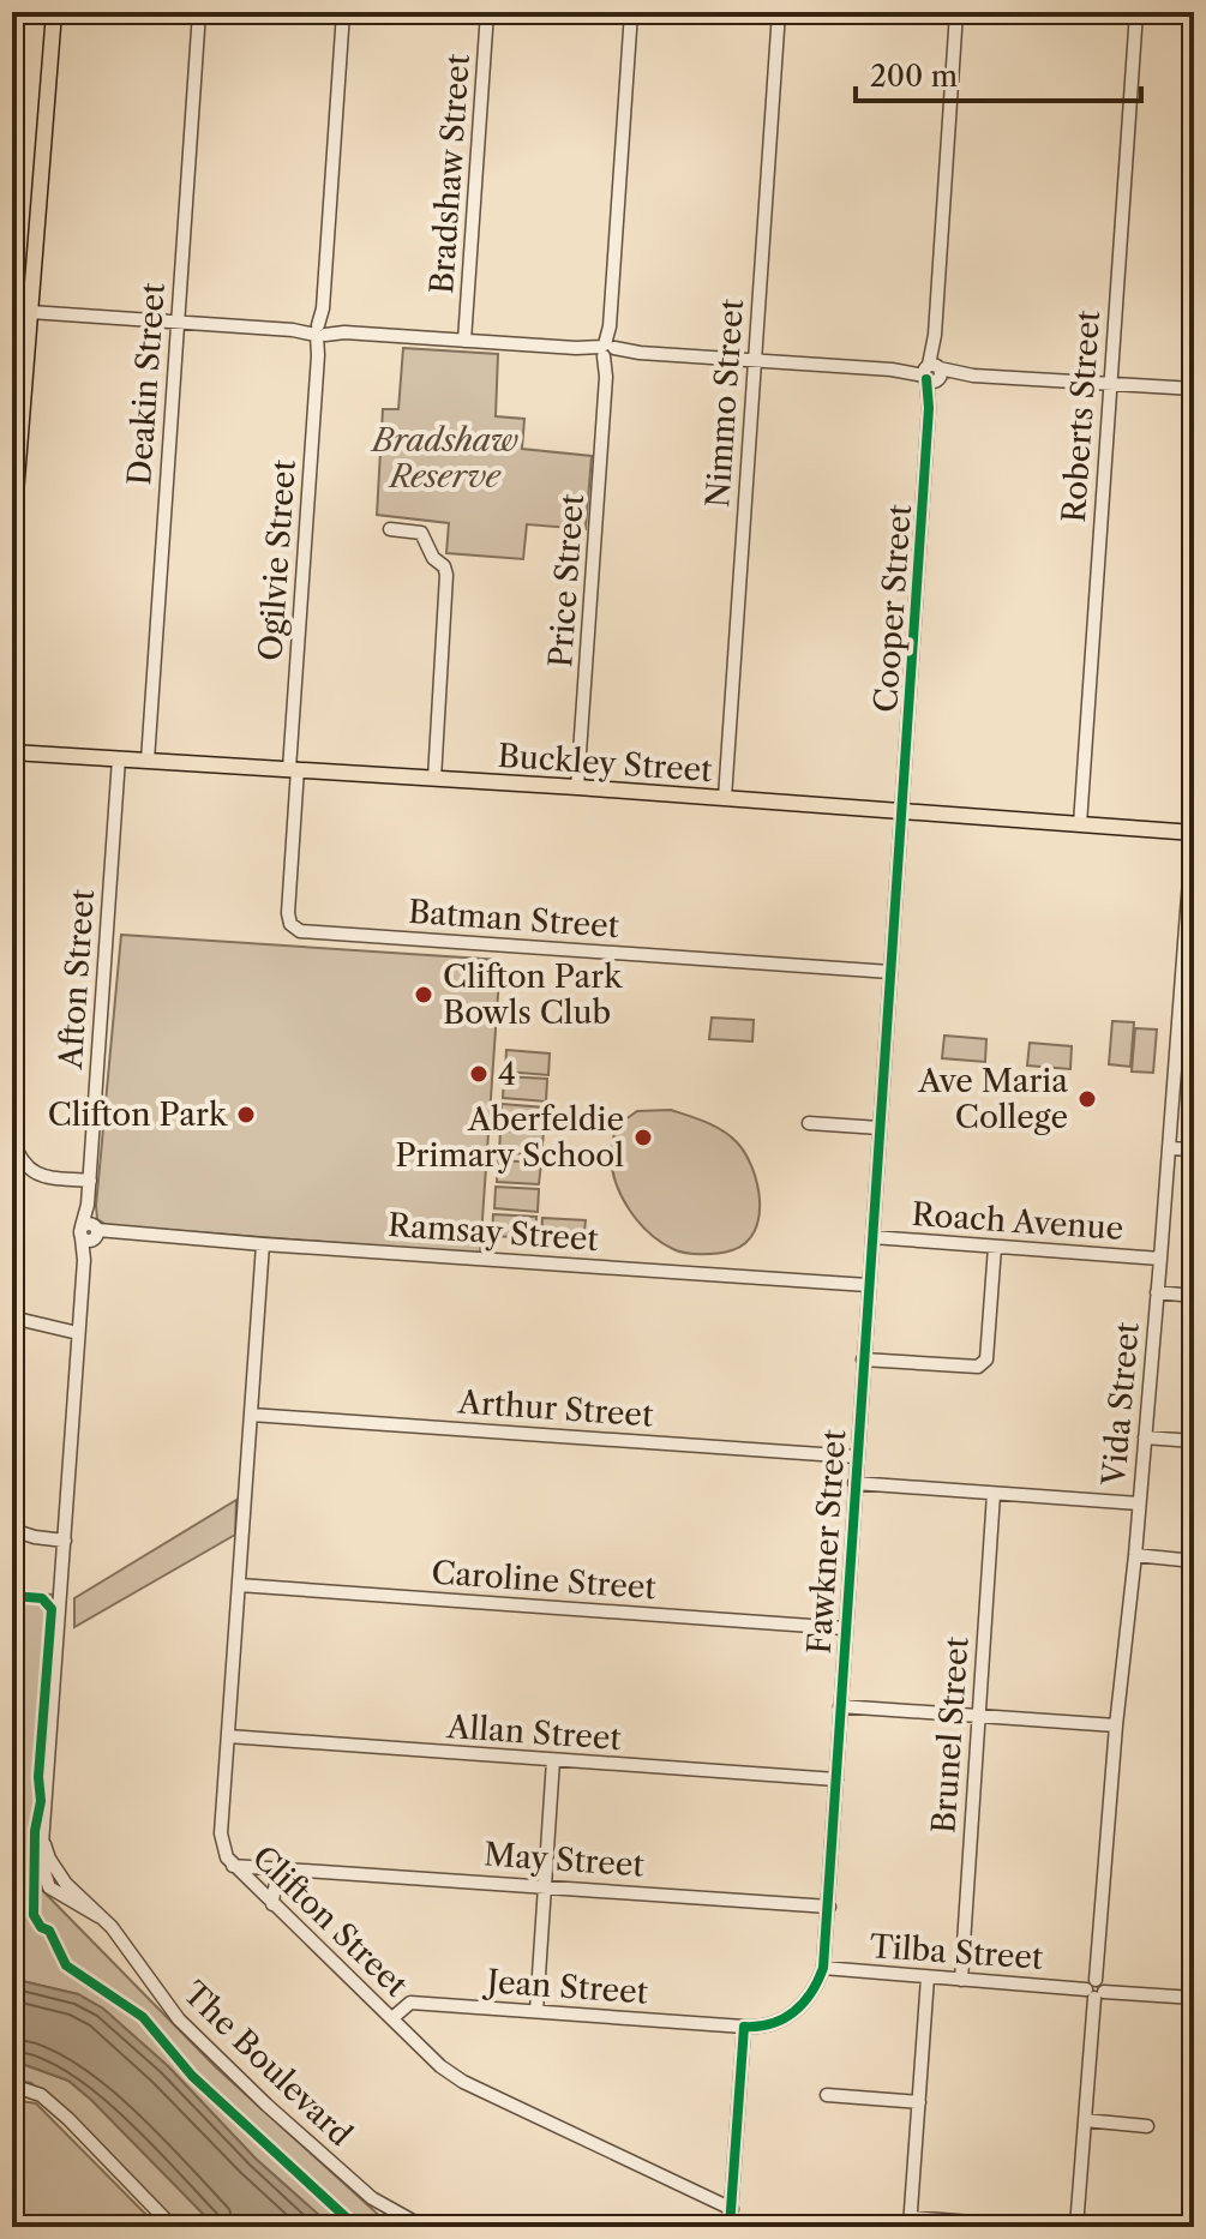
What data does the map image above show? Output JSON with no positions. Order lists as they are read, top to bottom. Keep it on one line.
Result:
{"streets":{"main road":["Buckley Street"],"street":["Bradshaw Street","Deakin Street","Nimmo Street","Roberts Street","Ogilvie Street","Price Street","Cooper Street","Batman Street","Afton Street","Roach Avenue","Ramsay Street","Vida Street","Arthur Street","Fawkner Street","Caroline Street","Allan Street","Brunel Street","May Street","Clifton Street","Tilba Street","Jean Street","The Boulevard"]},"crossings":[["Deakin Street","Buckley Street"],["Nimmo Street","Buckley Street"],["Roberts Street","Buckley Street"],["Ogilvie Street","Buckley Street"],["Ogilvie Street","Batman Street"],["Price Street","Buckley Street"],["Cooper Street","Buckley Street"],["Cooper Street","Fawkner Street"],["Buckley Street","Batman Street"],["Buckley Street","Afton Street"],["Buckley Street","Vida Street"],["Buckley Street","Fawkner Street"],["Batman Street","Fawkner Street"],["Afton Street","Ramsay Street"],["Roach Avenue","Vida Street"],["Roach Avenue","Fawkner Street"],["Ramsay Street","Fawkner Street"],["Ramsay Street","Clifton Street"],["Vida Street","Tilba Street"],["Arthur Street","Fawkner Street"],["Arthur Street","Clifton Street"],["Fawkner Street","Caroline Street"],["Fawkner Street","Allan Street"],["Fawkner Street","May Street"],["Fawkner Street","Tilba Street"],["Fawkner Street","Jean Street"],["Caroline Street","Clifton Street"],["Allan Street","Clifton Street"],["Brunel Street","Tilba Street"],["May Street","Clifton Street"],["Clifton Street","Jean Street"]],"parks":["Bradshaw Reserve"],"places":["Clifton Park Bowls Club","4","Ave Maria College","Clifton Park","Aberfeldie Primary School"],"scale_bar":"200 m"}
